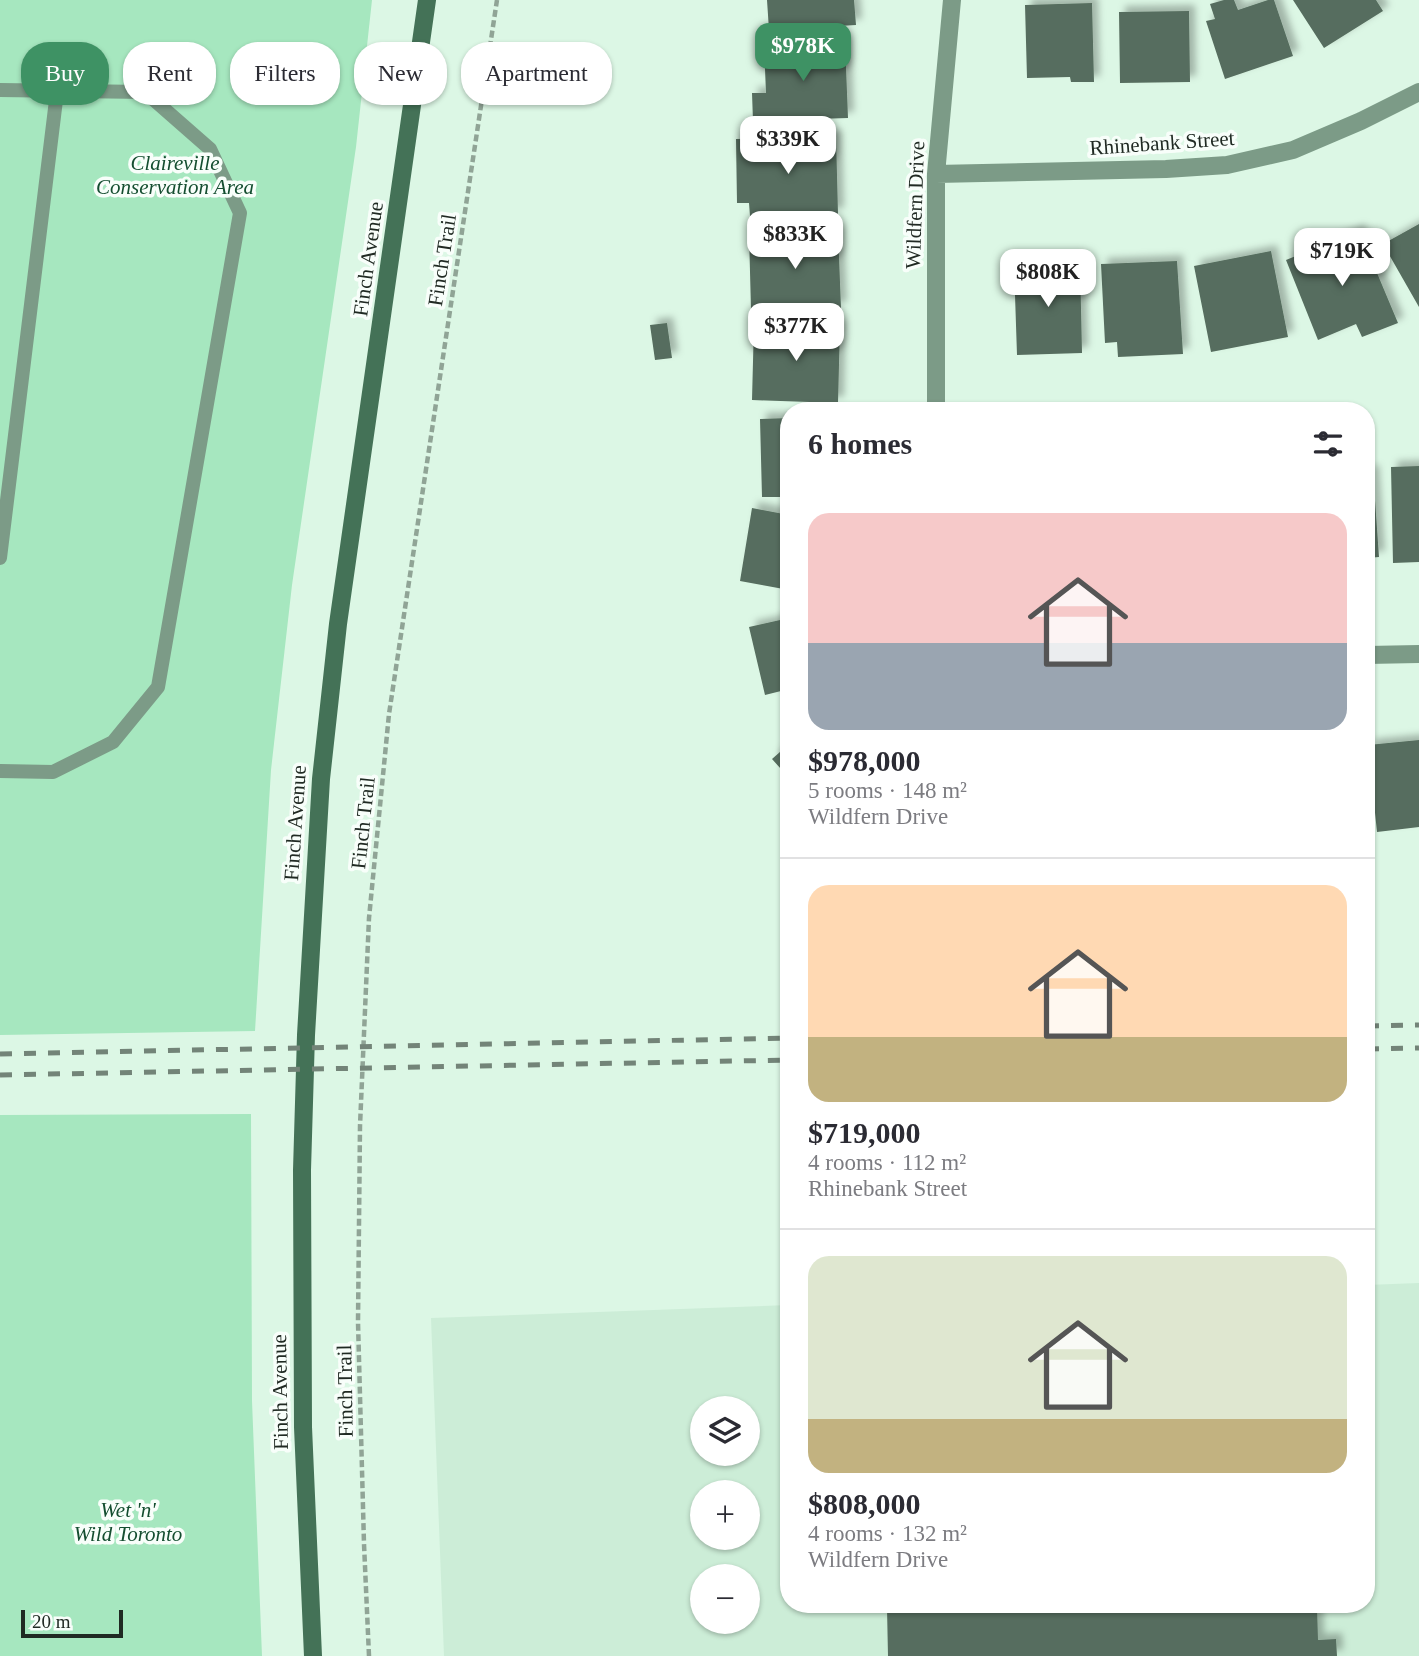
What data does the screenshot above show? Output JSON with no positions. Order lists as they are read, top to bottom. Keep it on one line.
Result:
{"streets":{"main road":["Finch Avenue"],"street":["Rhinebank Street","Wildfern Drive"],"path":["Finch Trail"]},"crossings":[["Rhinebank Street","Wildfern Drive"]],"parks":["Claireville Conservation Area","Wet 'n' Wild Toronto"],"scale_bar":"20 m","page":{"price":["$978K","$339K","$833K","$719K","$808K","$377K"],"chip":["Buy","Rent","Filters","New","Apartment"],"heading":"6 homes","list":[{"name":"$978,000","note":"5 rooms · 148 m² · Wildfern Drive"},{"name":"$719,000","note":"4 rooms · 112 m² · Rhinebank Street"},{"name":"$808,000","note":"4 rooms · 132 m² · Wildfern Drive"}],"map_buttons":["+","−"],"scale":"20 m"}}
